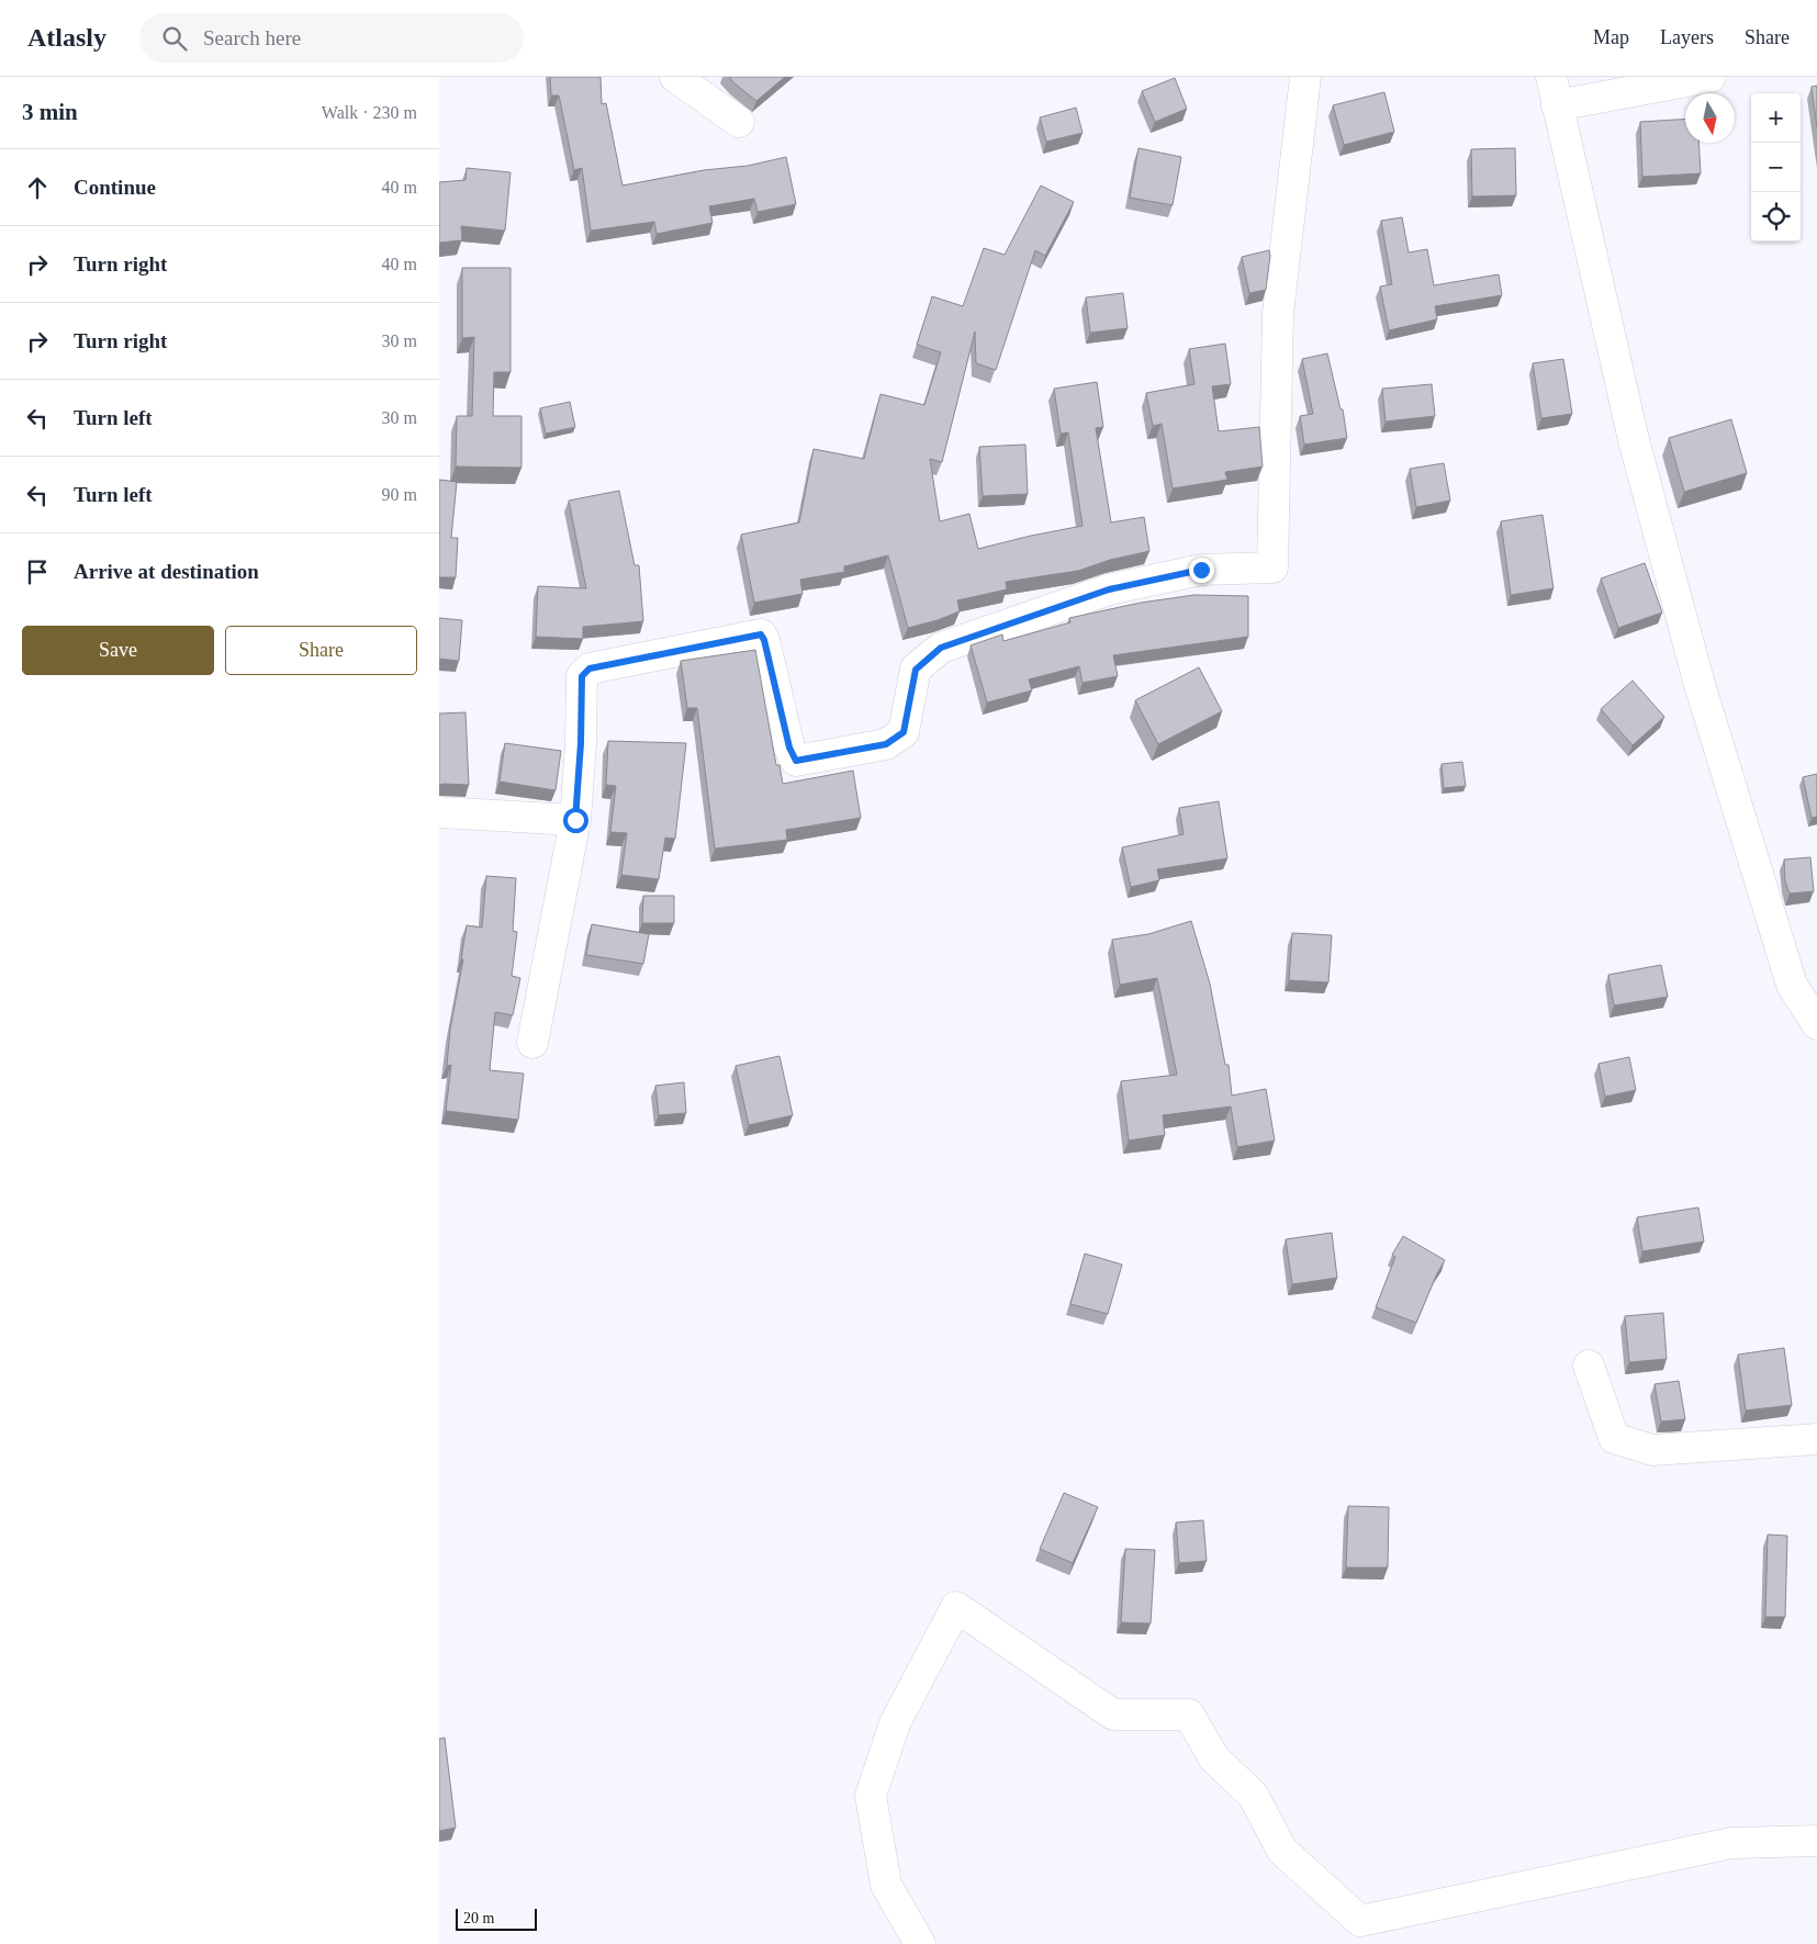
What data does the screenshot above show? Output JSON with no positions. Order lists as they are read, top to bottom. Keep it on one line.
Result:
{"scale_bar":"20 m","north":"bottom","page":{"header":"Atlasly","search":"Search here","nav":["Map","Layers","Share"],"heading":["3 min","Walk · 230 m"],"map_buttons":["+","−"],"list":[["Continue","40 m"],["Turn right","40 m"],["Turn right","30 m"],["Turn left","30 m"],["Turn left","90 m"],"Arrive at destination"],"buttons":["Save","Share"],"scale":"20 m"}}
